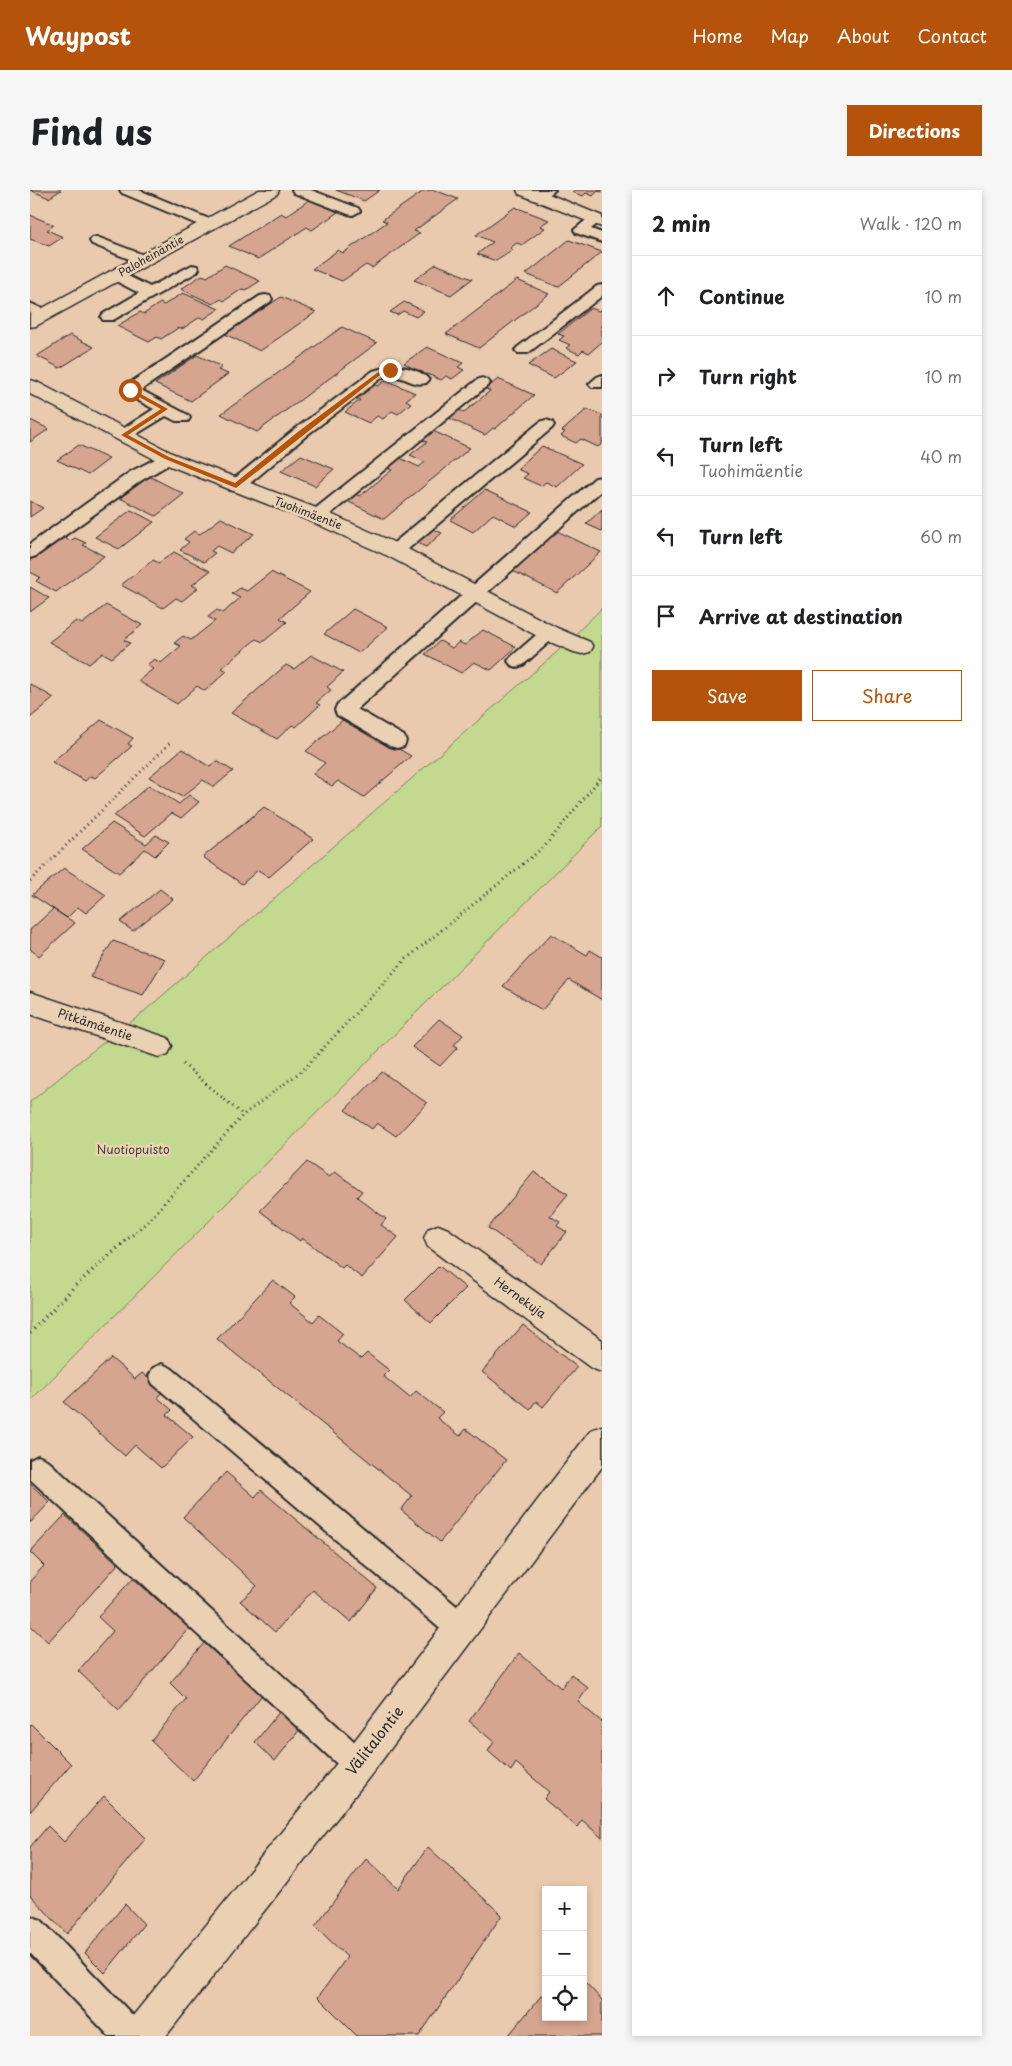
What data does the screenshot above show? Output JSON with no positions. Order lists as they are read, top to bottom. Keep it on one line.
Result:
{"streets":{"street":["Paloheinäntie","Tuohimäentie","Pitkämäentie","Hernekuja","Välitalontie"]},"parks":["Nuotiopuisto"],"page":{"header":"Waypost","nav":["Home","Map","About","Contact"],"title":"Find us","buttons":["Directions",["Save","Share"]],"heading":["2 min","Walk · 120 m"],"list":[["Continue","10 m"],["Turn right","10 m"],["Turn left","Tuohimäentie","40 m"],["Turn left","60 m"],"Arrive at destination"],"map_buttons":["+","−"]}}
